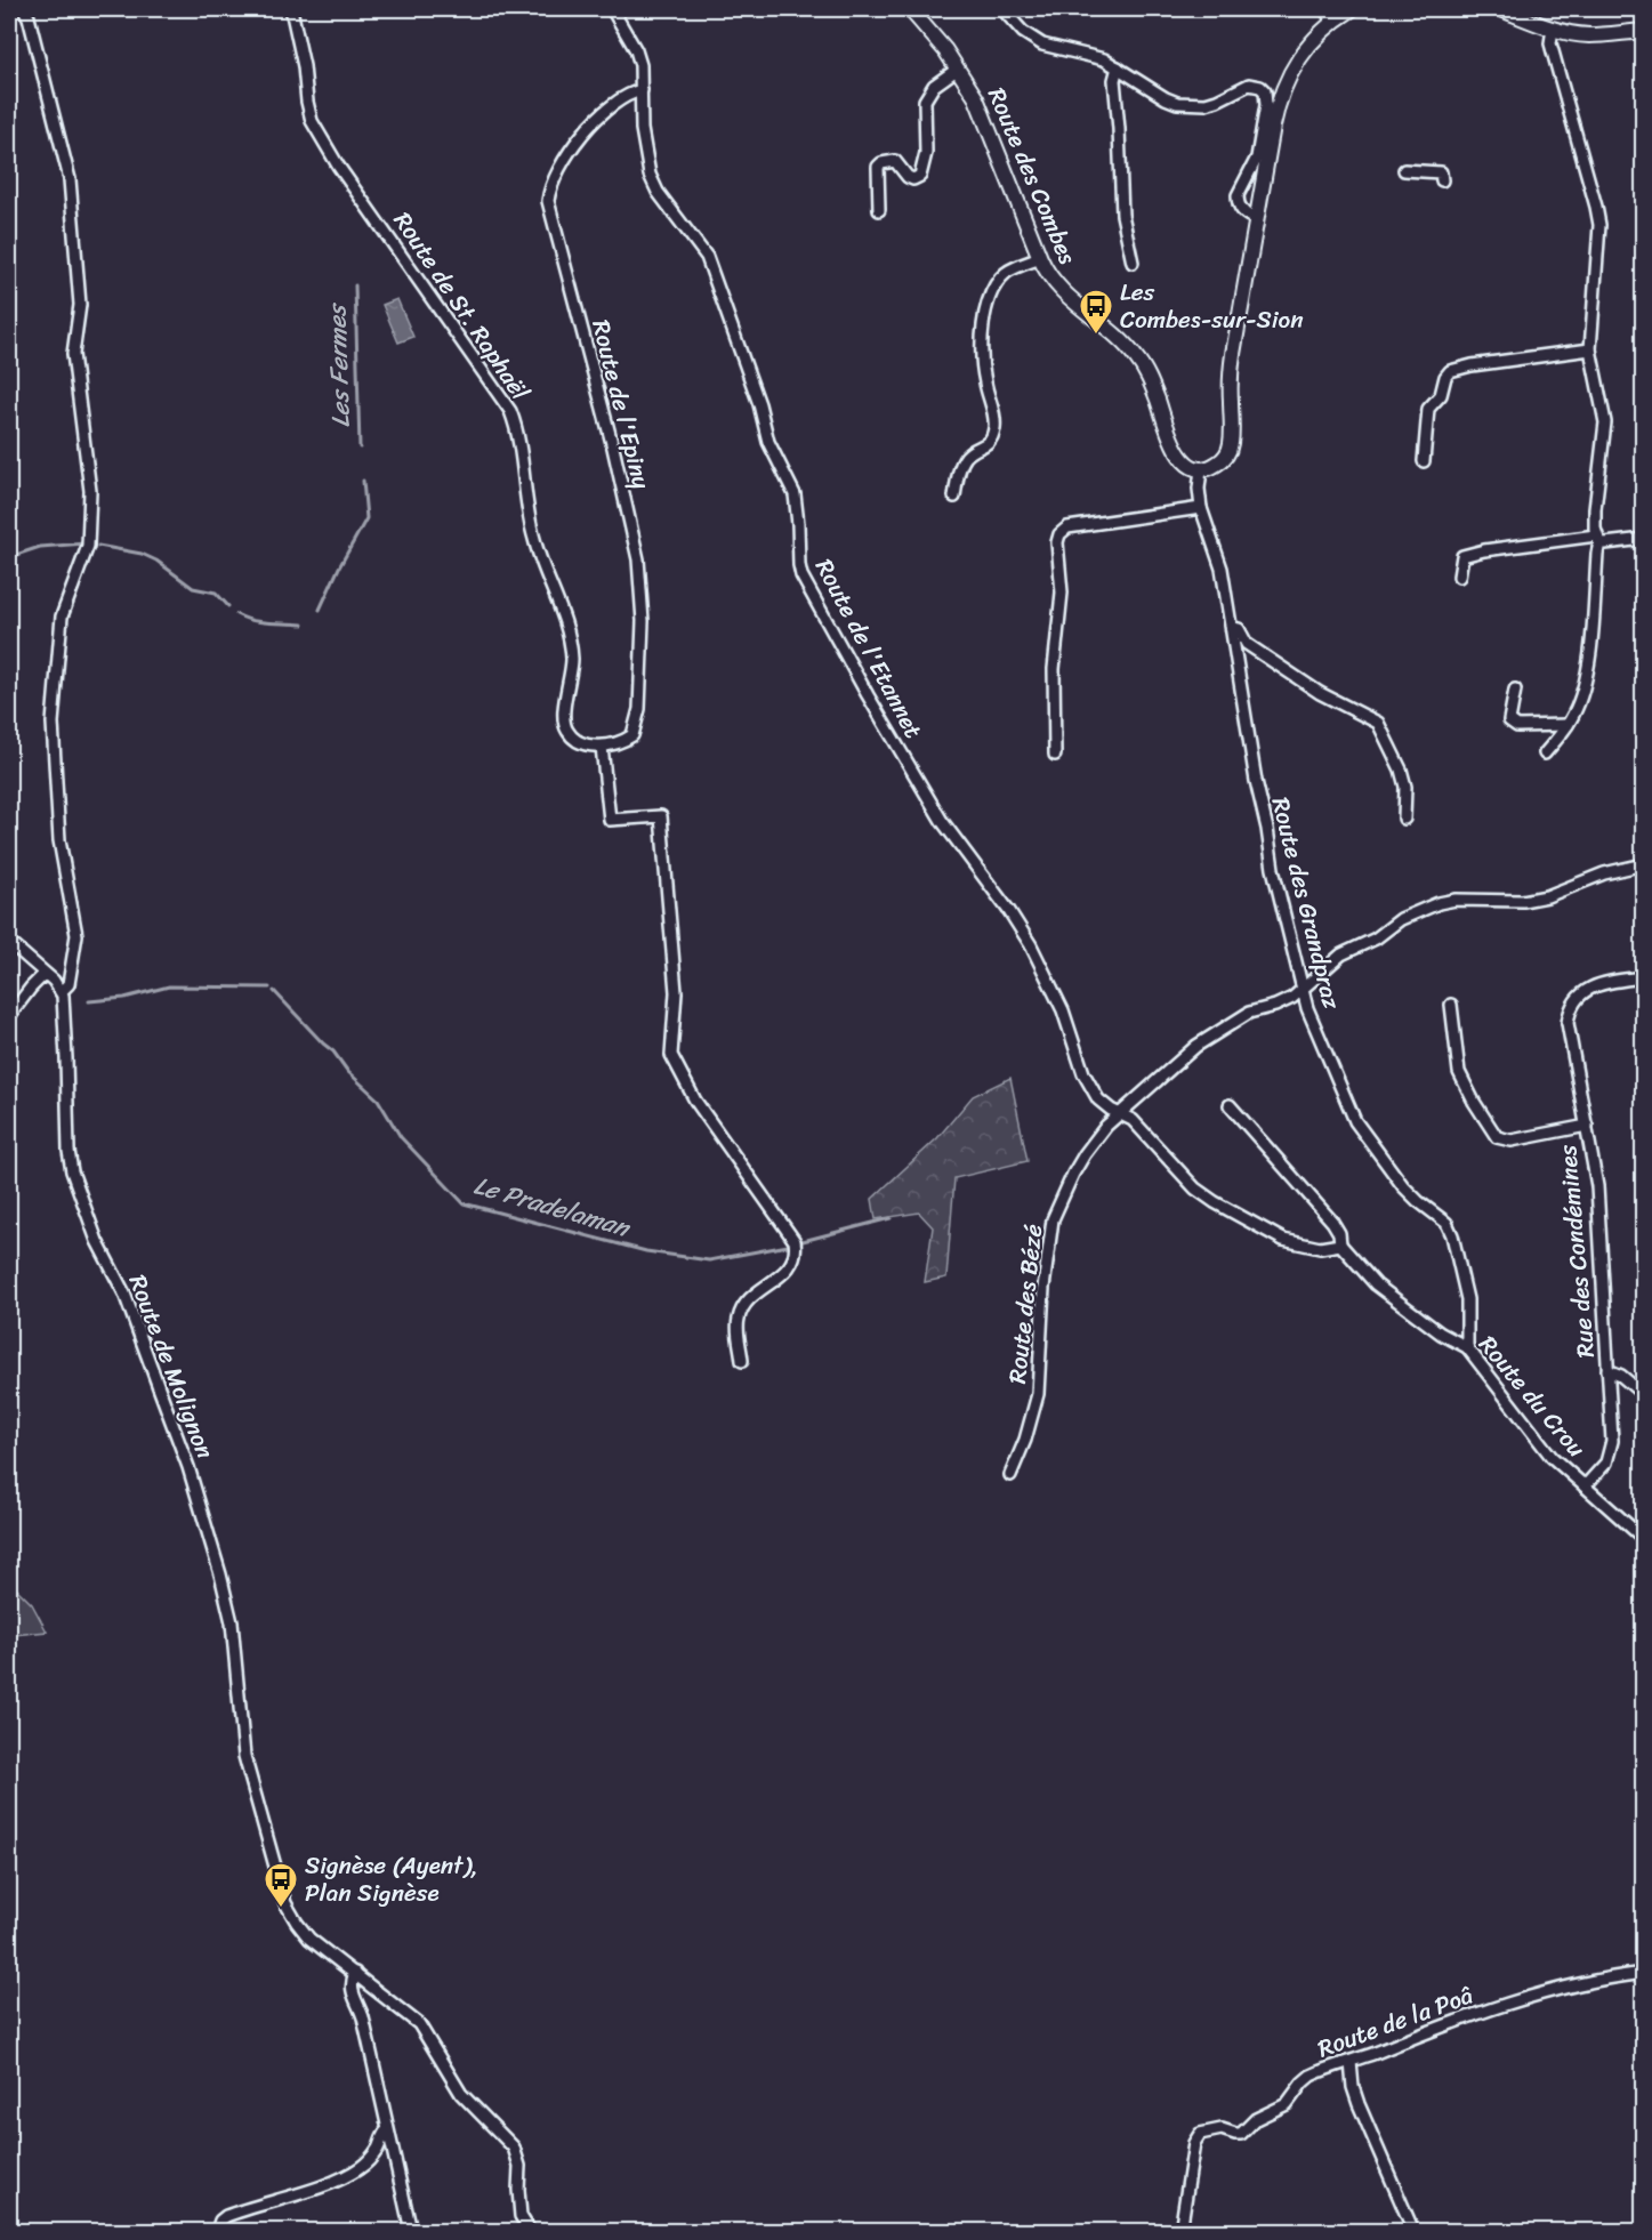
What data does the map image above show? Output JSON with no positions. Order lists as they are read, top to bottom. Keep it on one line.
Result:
{"streets":{"street":["Route des Combes","Route de St. Raphaël","Route de l'Epiny","Route de l'Etannet","Route des Grandpraz","Rue des Condémines","Route des Bézé","Route de Molignon","Route du Crou","Route de la Poâ"]},"crossings":[["Route des Combes","Route des Grandpraz"],["Route de St. Raphaël","Route de l'Epiny"],["Route de l'Epiny","Route de l'Etannet"],["Route de l'Etannet","Route des Bézé"],["Route des Grandpraz","Route des Bézé"],["Route des Grandpraz","Route du Crou"],["Rue des Condémines","Route du Crou"]],"water":["Les Fermes","Le Pradelaman"],"places":{"bus stop":["Les Combes-sur-Sion","Signèse (Ayent), Plan Signèse"]}}
